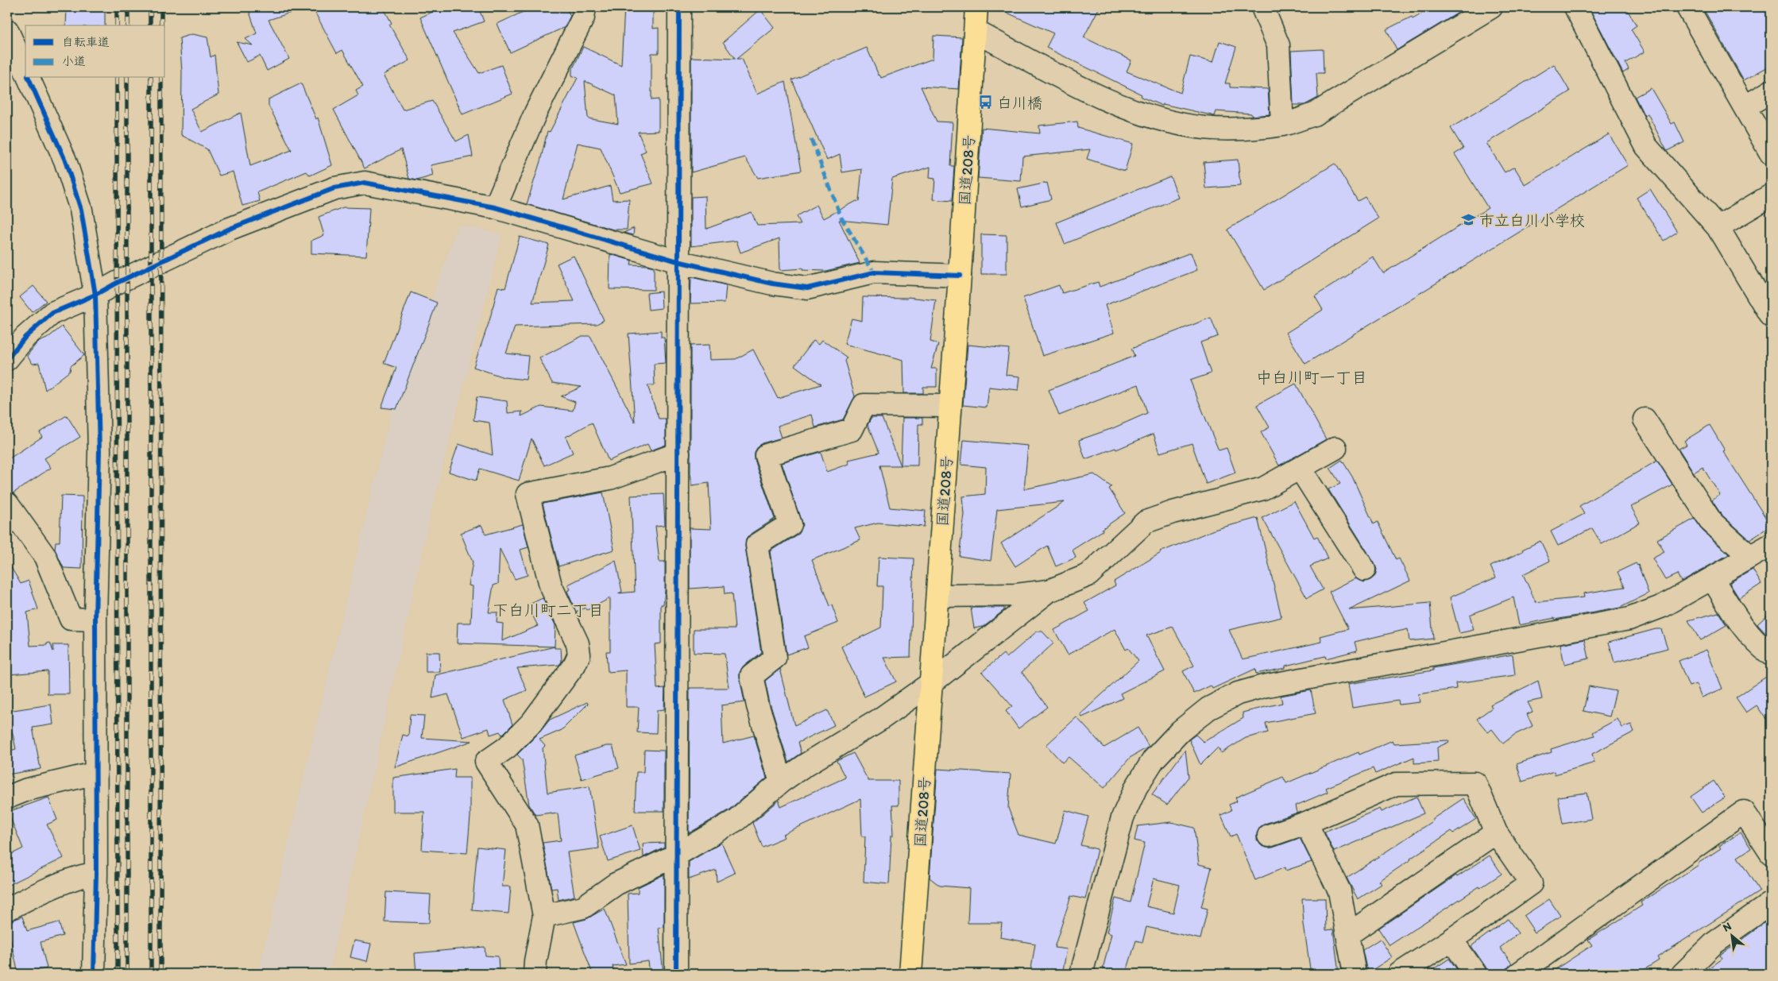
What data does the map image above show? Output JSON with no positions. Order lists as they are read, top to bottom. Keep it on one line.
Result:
{"streets":{"highway":["国道208号"]},"districts":["中白川町一丁目","下白川町二丁目"],"places":{"bus stop":["白川橋"],"school or university":["市立白川小学校"]},"legend":["自転車道","小道"],"north":"top left"}
